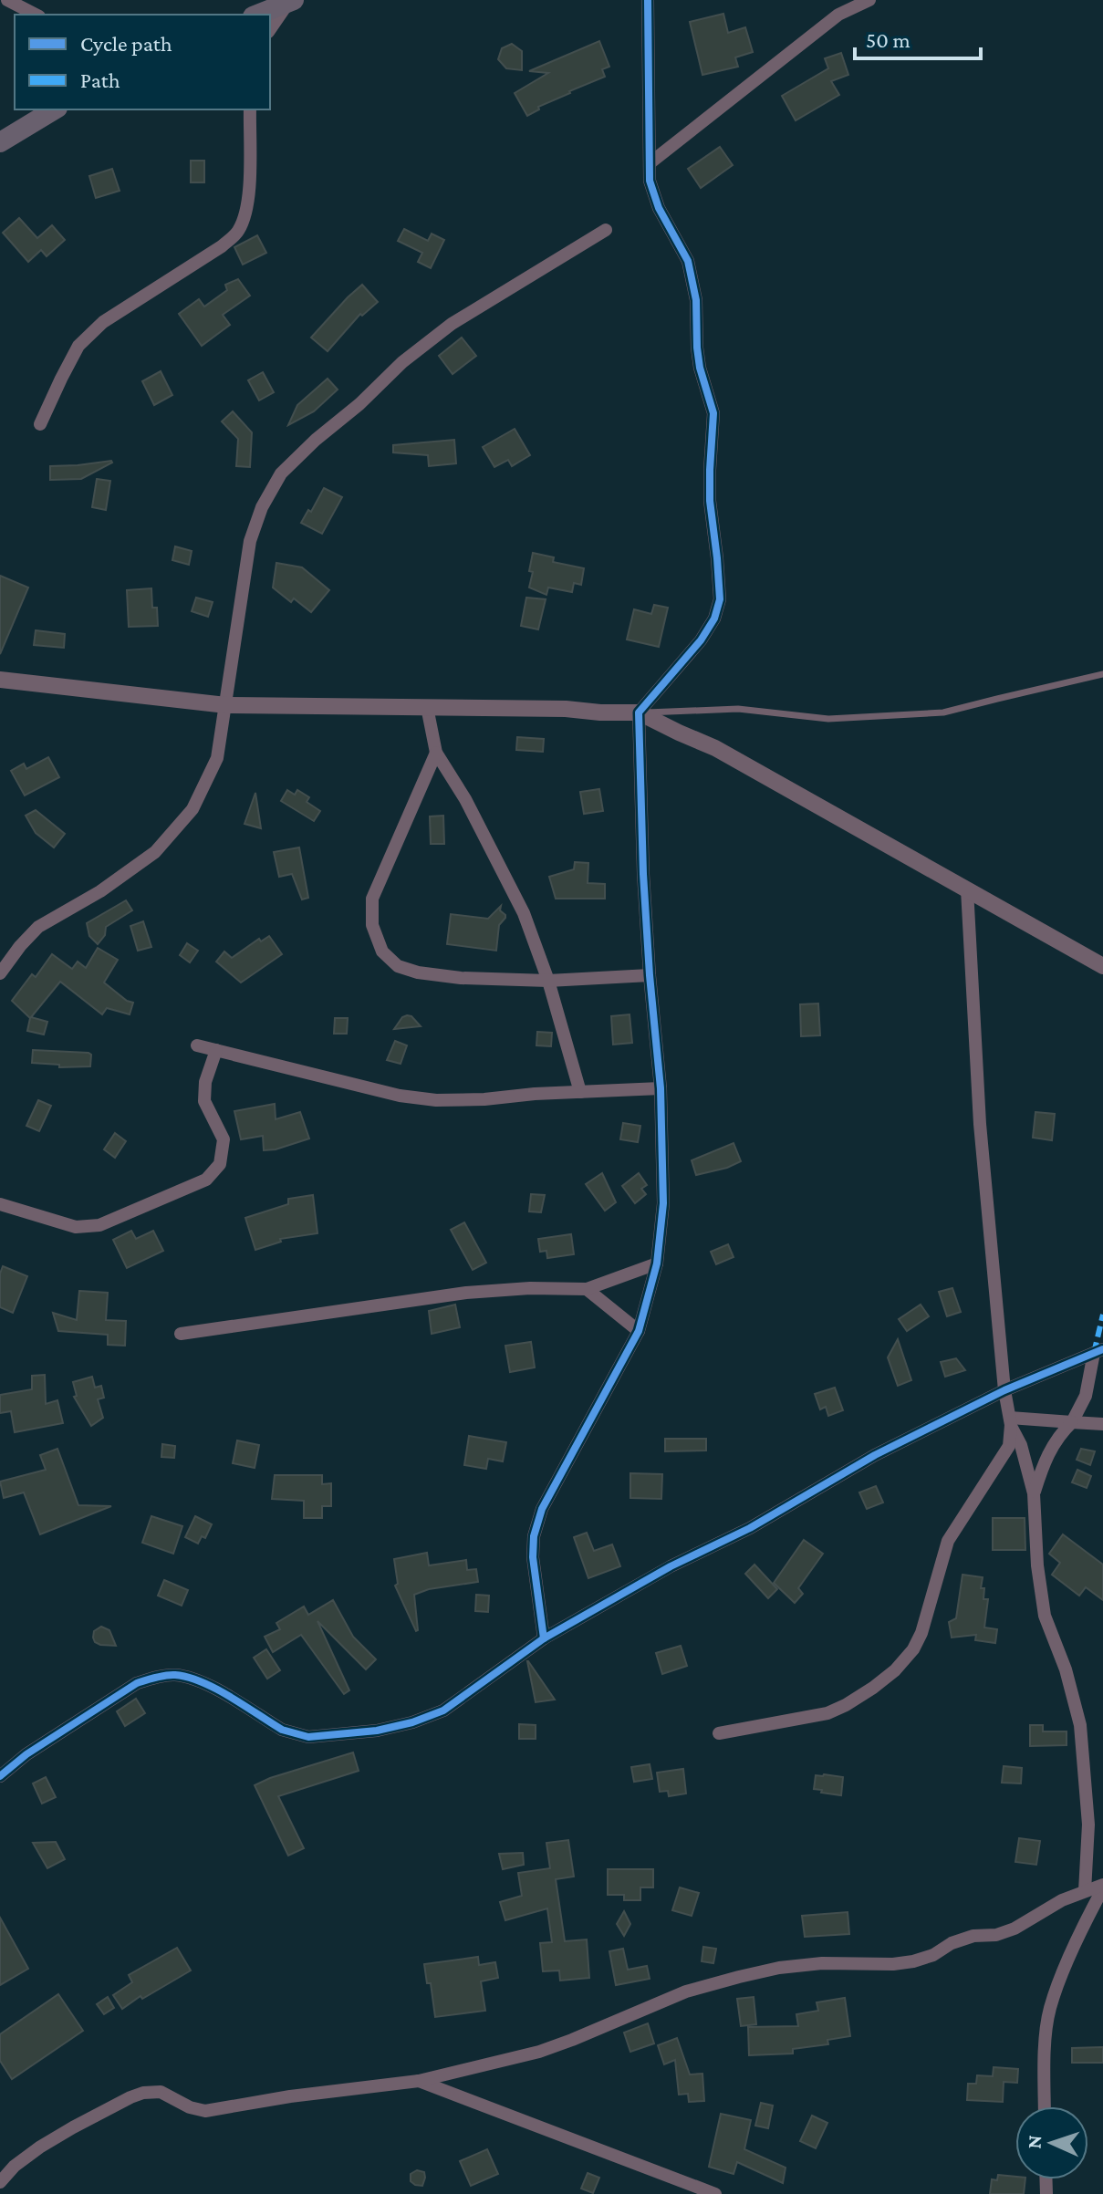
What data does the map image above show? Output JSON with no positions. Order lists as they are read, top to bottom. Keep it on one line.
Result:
{"legend":["Cycle path","Path"],"scale_bar":"50 m","north":"left"}
